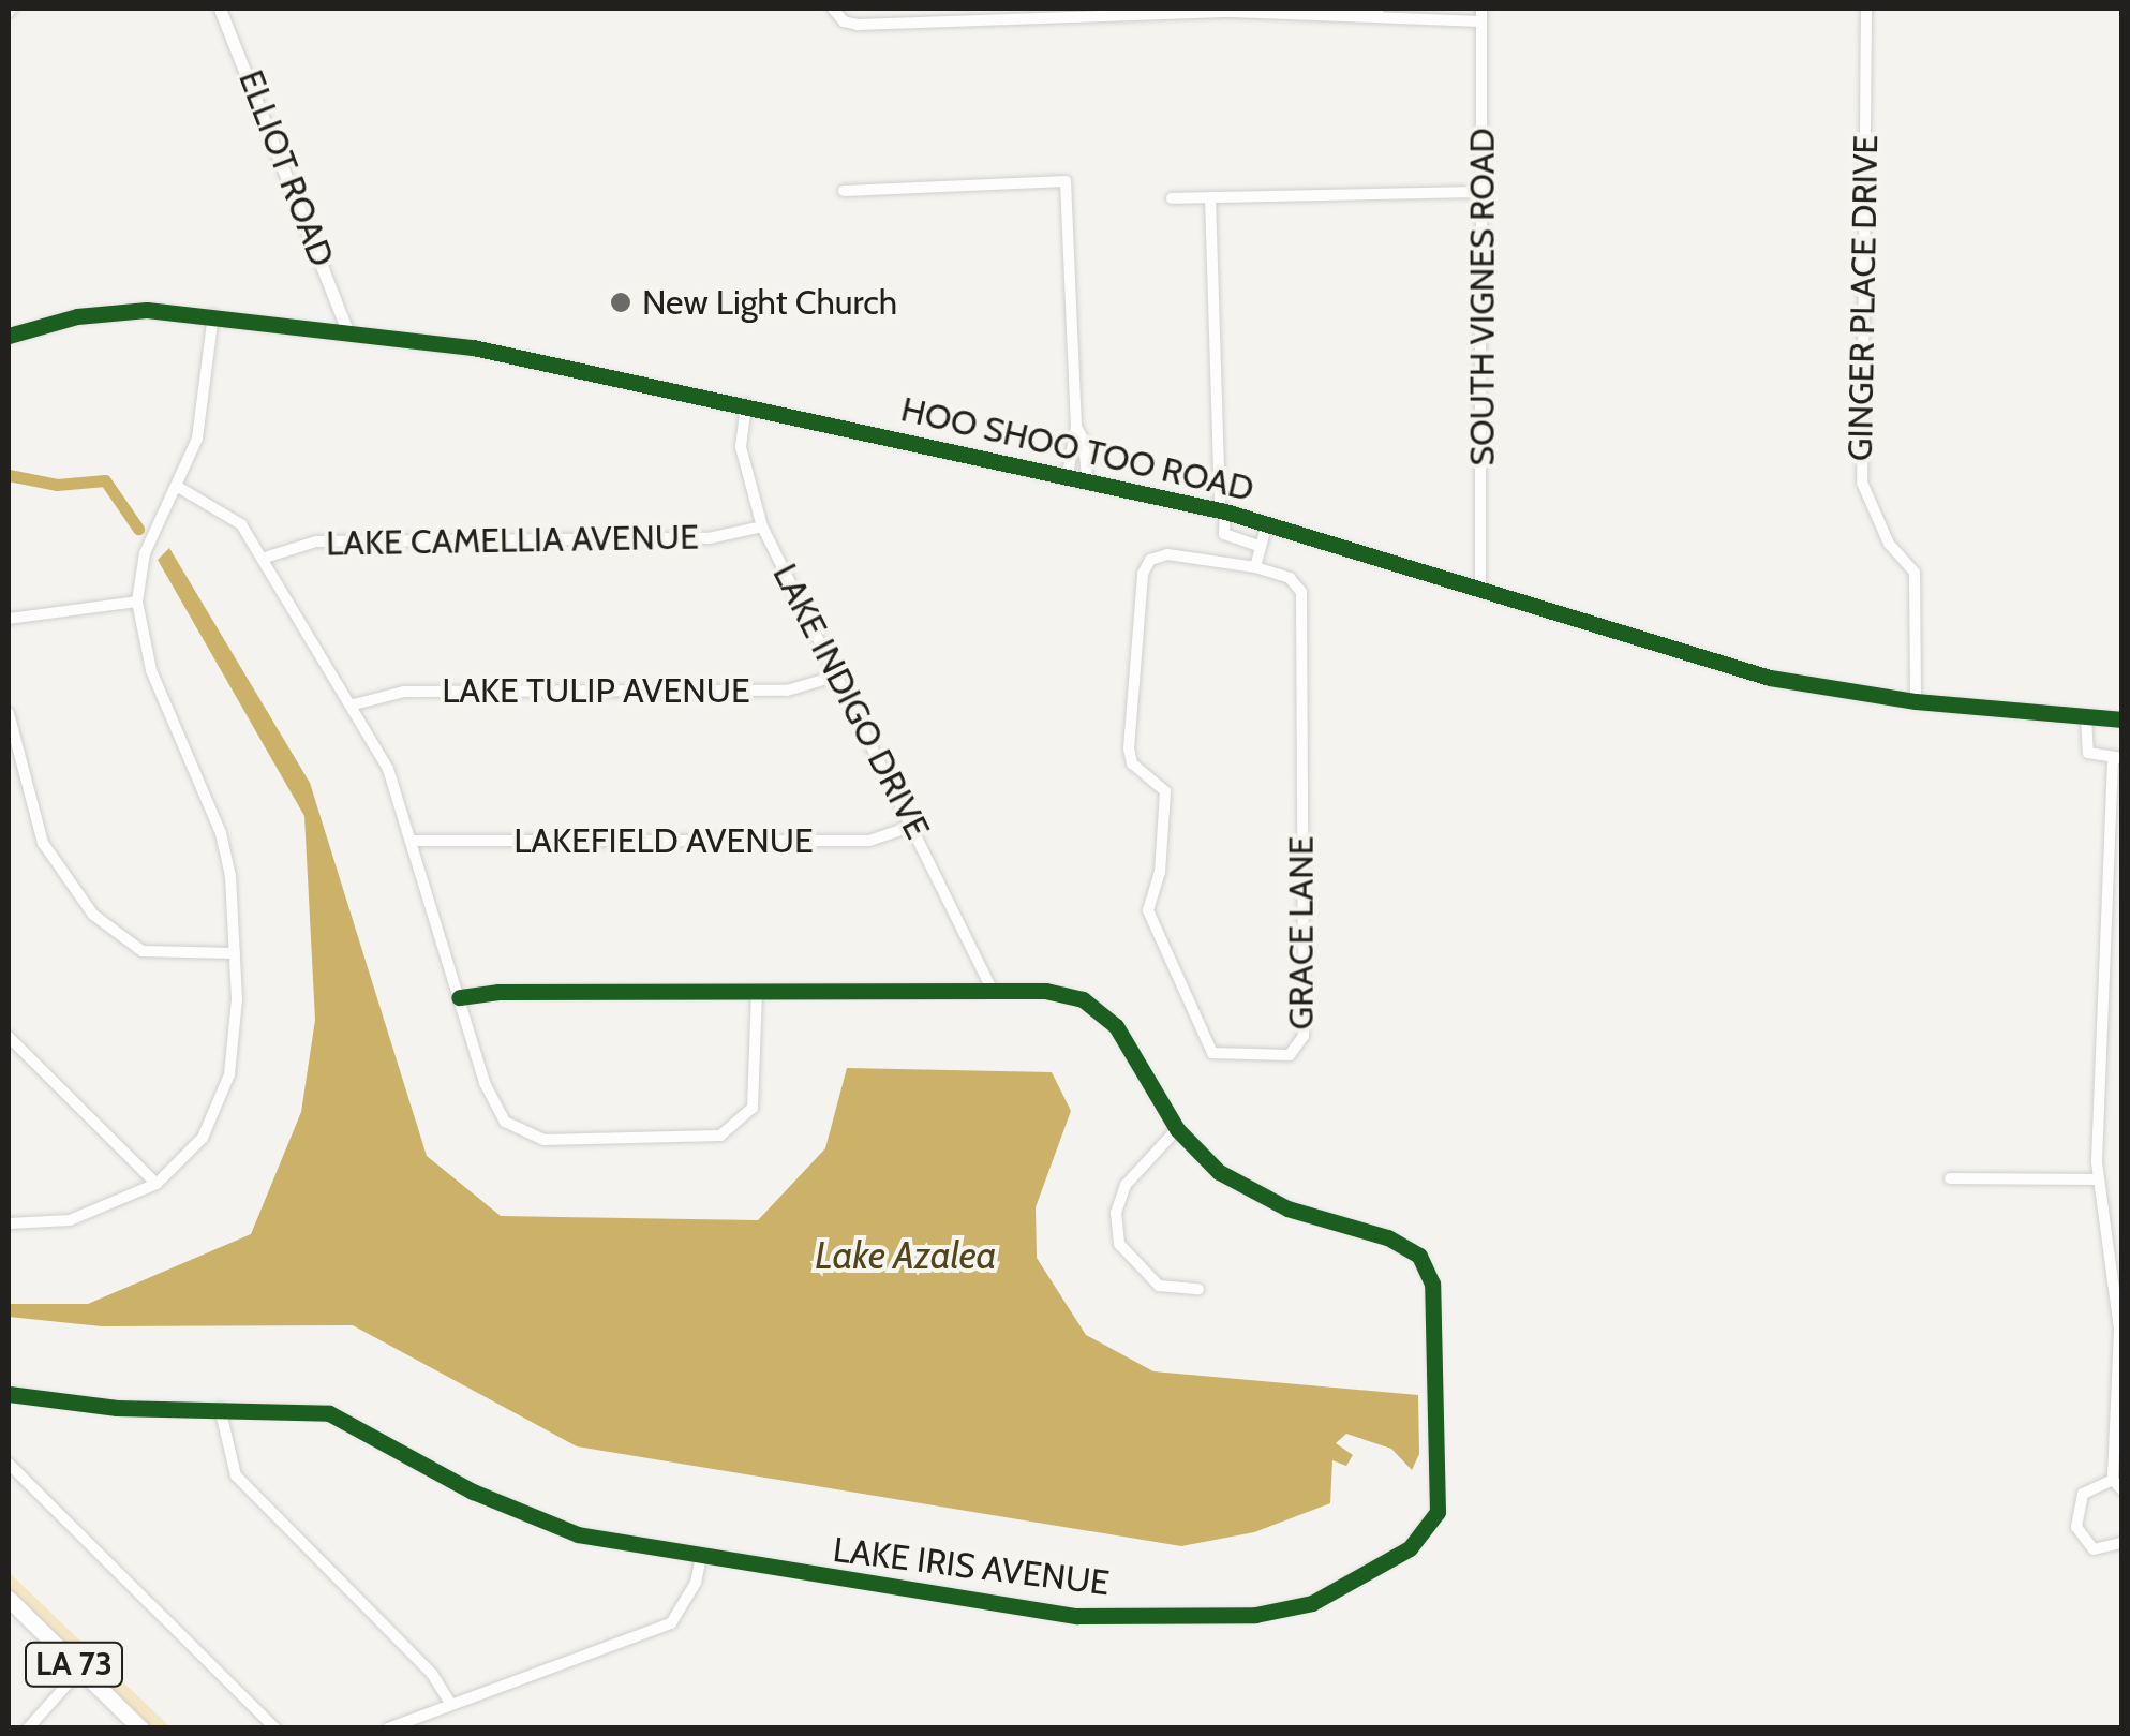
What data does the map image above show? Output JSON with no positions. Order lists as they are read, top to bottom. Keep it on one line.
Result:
{"streets":{"main road":["LA 73"],"street":["ELLIOT ROAD","SOUTH VIGNES ROAD","GINGER PLACE DRIVE","HOO SHOO TOO ROAD","LAKE CAMELLIA AVENUE","LAKE TULIP AVENUE","LAKE INDIGO DRIVE","LAKEFIELD AVENUE","GRACE LANE","LAKE IRIS AVENUE"]},"crossings":[["ELLIOT ROAD","HOO SHOO TOO ROAD"],["SOUTH VIGNES ROAD","HOO SHOO TOO ROAD"],["GINGER PLACE DRIVE","HOO SHOO TOO ROAD"],["HOO SHOO TOO ROAD","LAKE INDIGO DRIVE"],["LAKE CAMELLIA AVENUE","LAKE INDIGO DRIVE"],["LAKE TULIP AVENUE","LAKE INDIGO DRIVE"],["LAKE INDIGO DRIVE","LAKEFIELD AVENUE"],["LAKE INDIGO DRIVE","LAKE IRIS AVENUE"]],"water":["Lake Azalea"],"places":["New Light Church"]}
